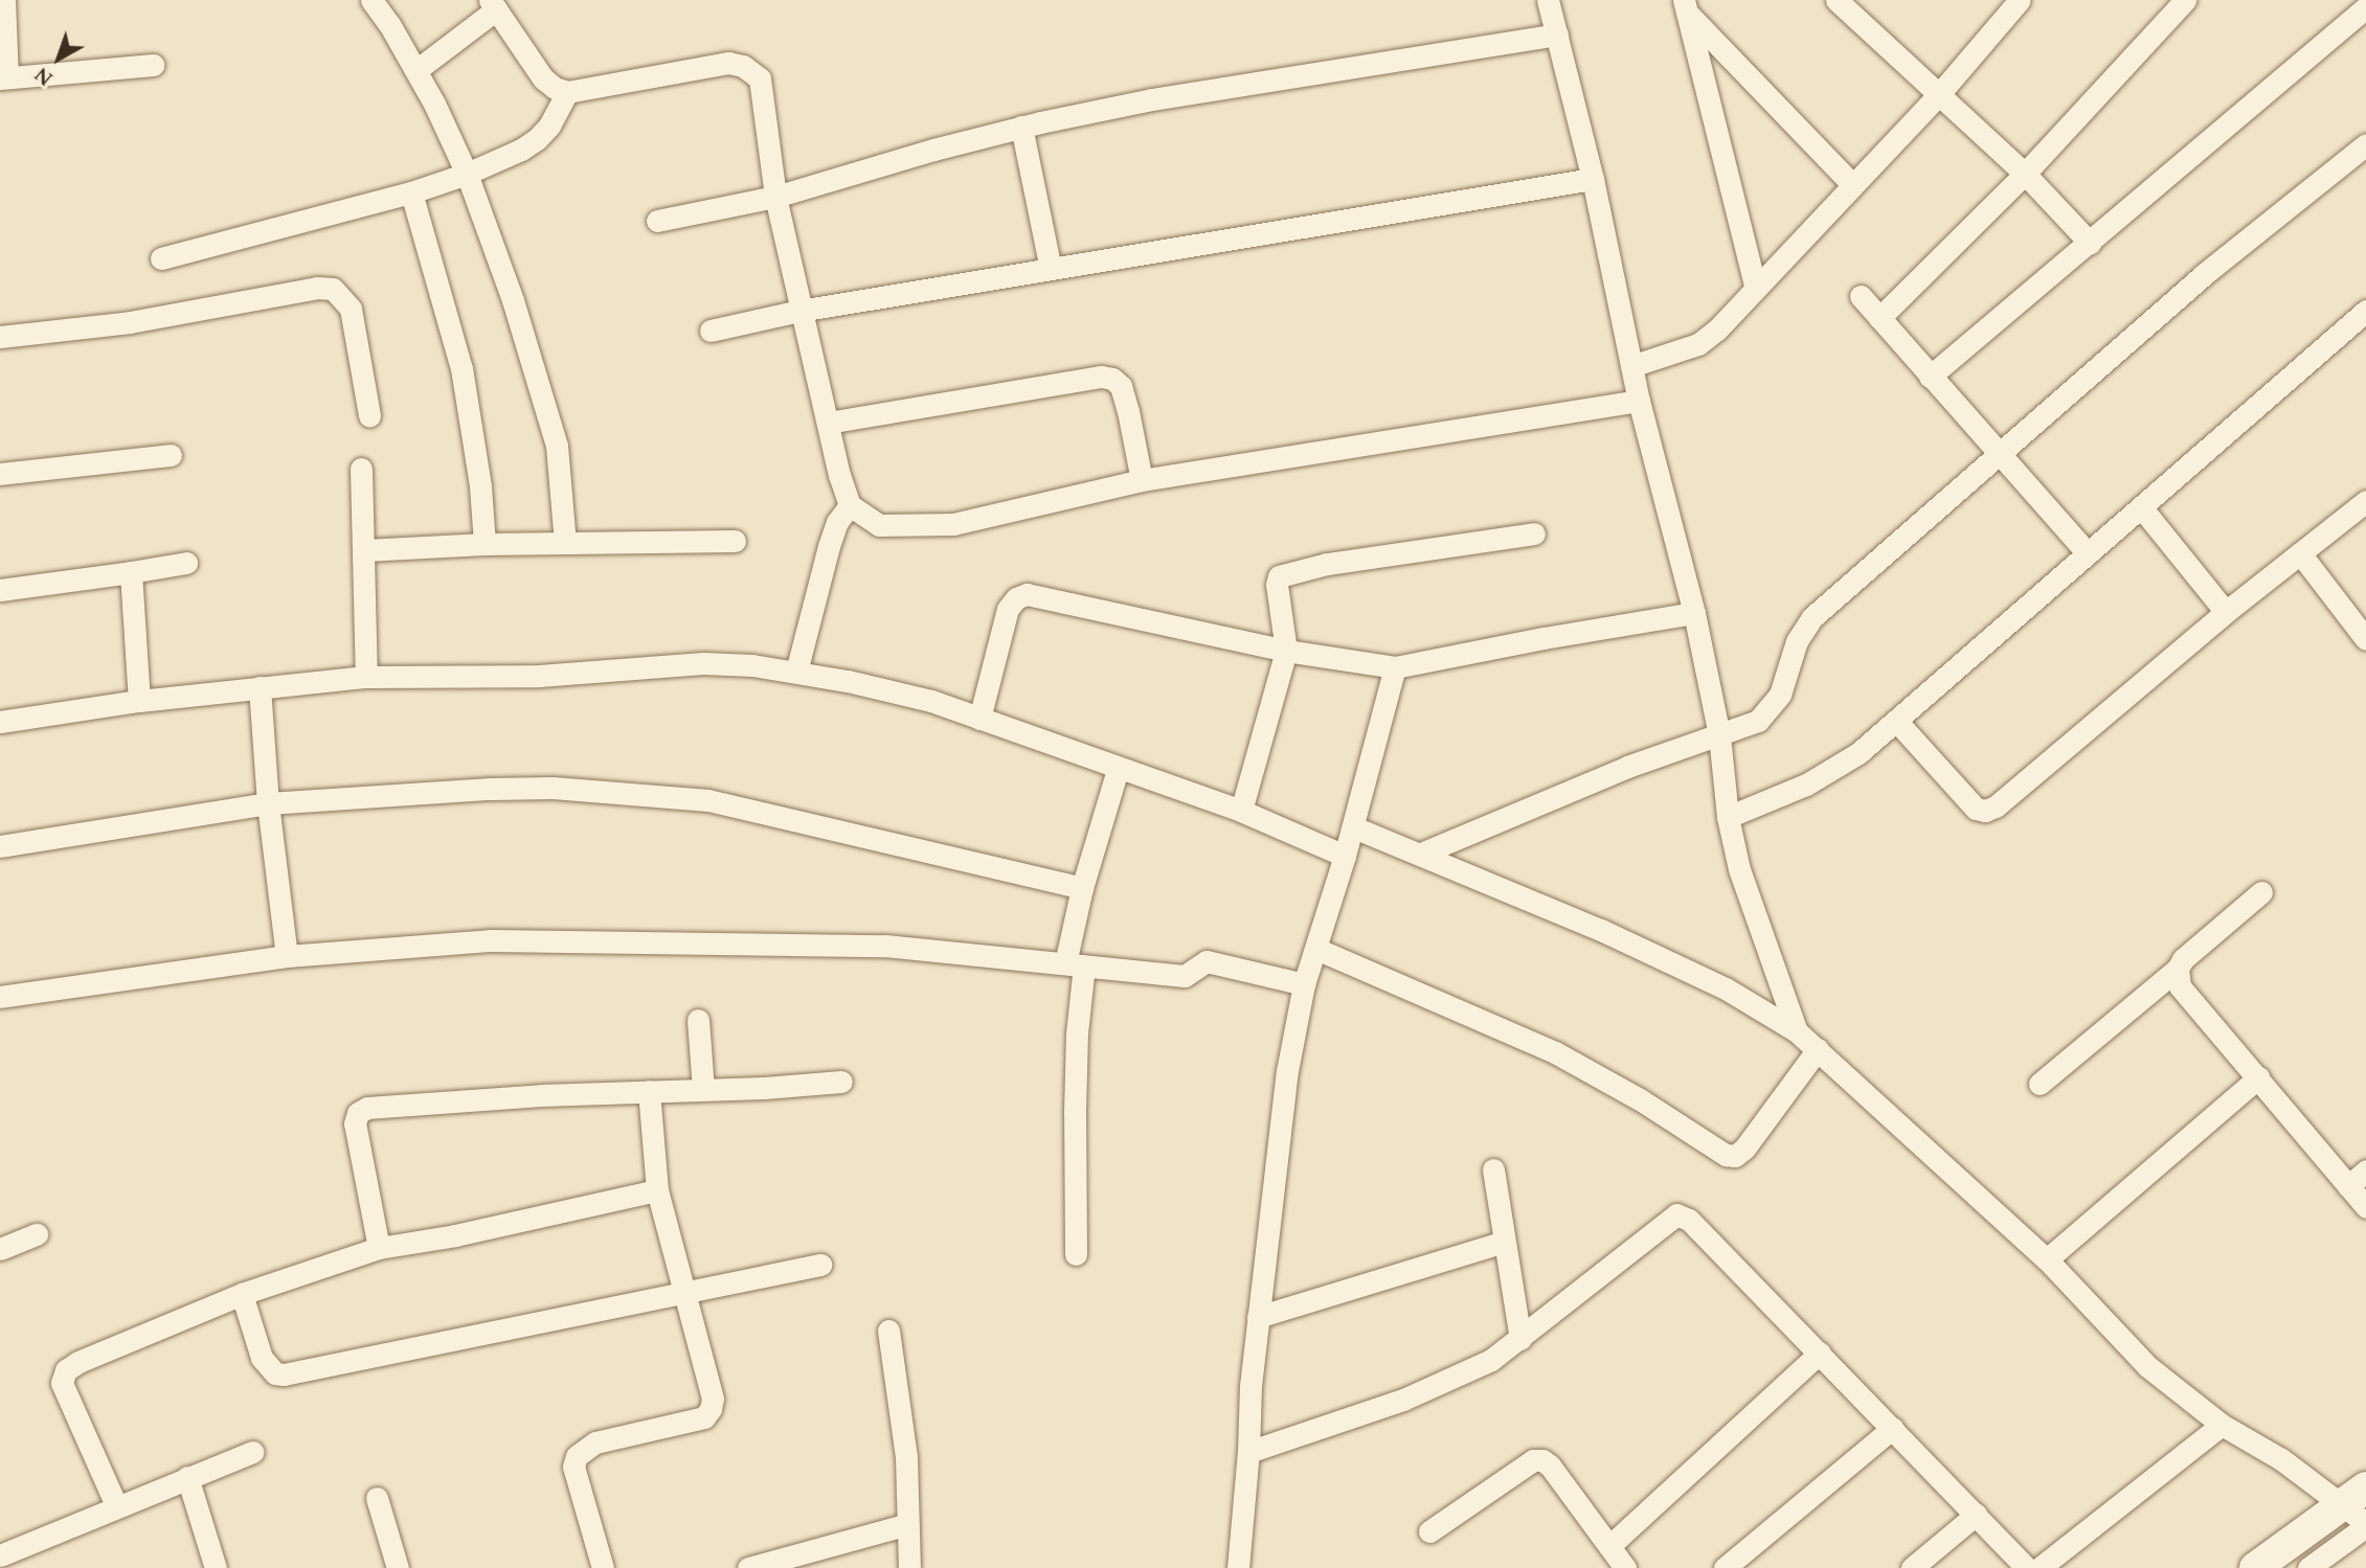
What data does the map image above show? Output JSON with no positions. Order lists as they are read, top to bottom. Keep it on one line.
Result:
{"north":"bottom left"}
